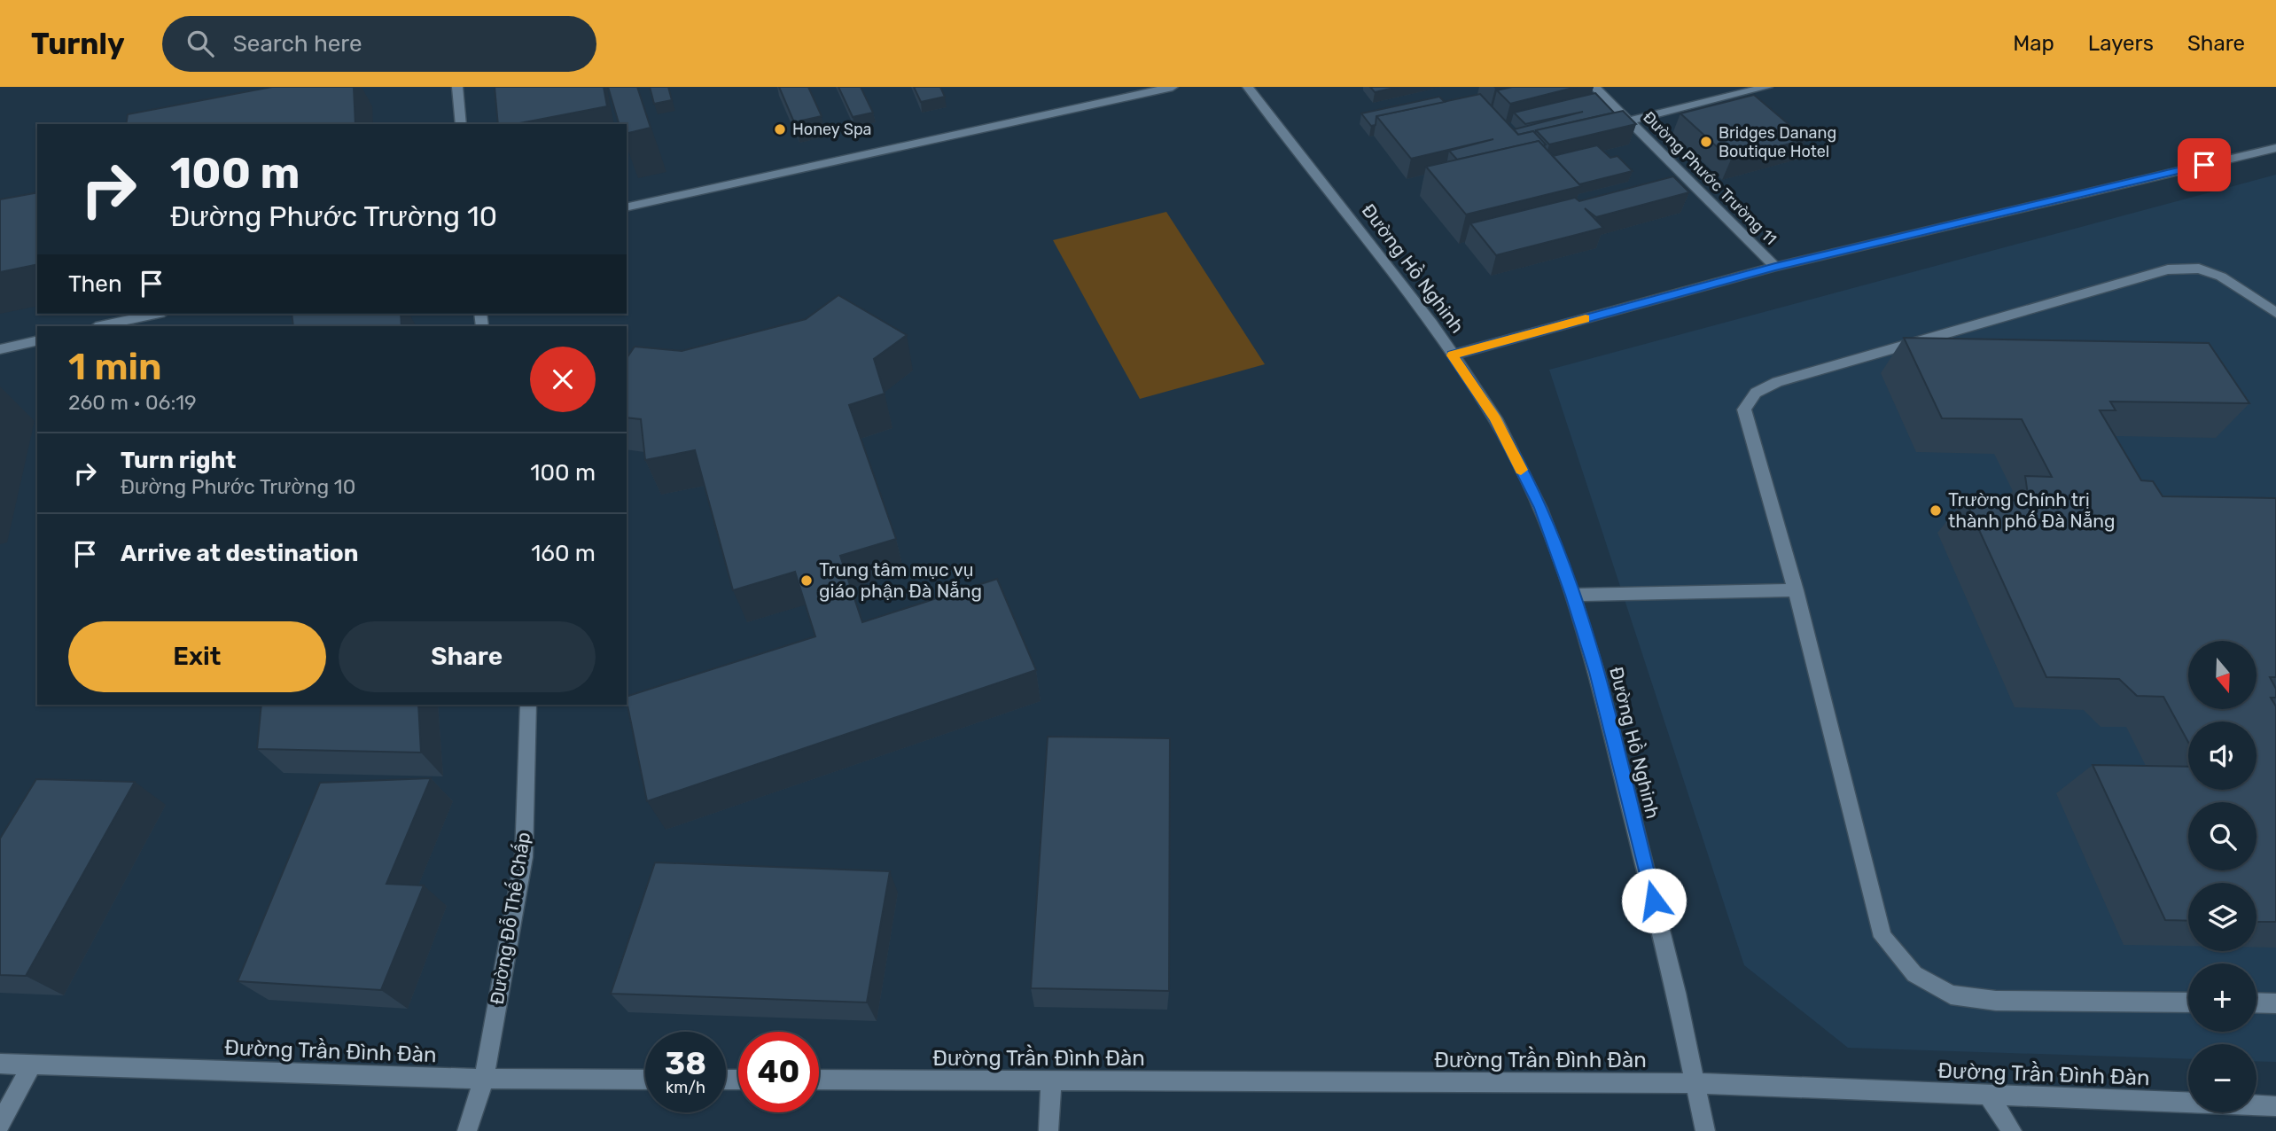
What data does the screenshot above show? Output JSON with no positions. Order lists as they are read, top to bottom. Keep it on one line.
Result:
{"streets":{"street":["Đường Phước Trường 11","Đường Hồ Nghinh","Đường Đỗ Thế Chấp","Đường Trần Đình Đàn"]},"crossings":[["Đường Hồ Nghinh","Đường Trần Đình Đàn"],["Đường Đỗ Thế Chấp","Đường Trần Đình Đàn"]],"places":["Honey Spa","Bridges Danang Boutique Hotel","Trường Chính trị thành phố Đà Nẵng","Trung tâm mục vụ giáo phận Đà Nẵng"],"north":"bottom","page":{"header":"Turnly","search":"Search here","nav":["Map","Layers","Share"],"turn":["100 m","Đường Phước Trường 10"],"then":"Then","heading":["1 min","260 m · 06:19"],"list":[{"name":"Turn right","note":"Đường Phước Trường 10","value":"100 m"},{"name":"Arrive at destination","value":"160 m"}],"buttons":["Exit","Share"],"map_buttons":["+","−"],"speed":"38 km/h","limit":"40"}}
